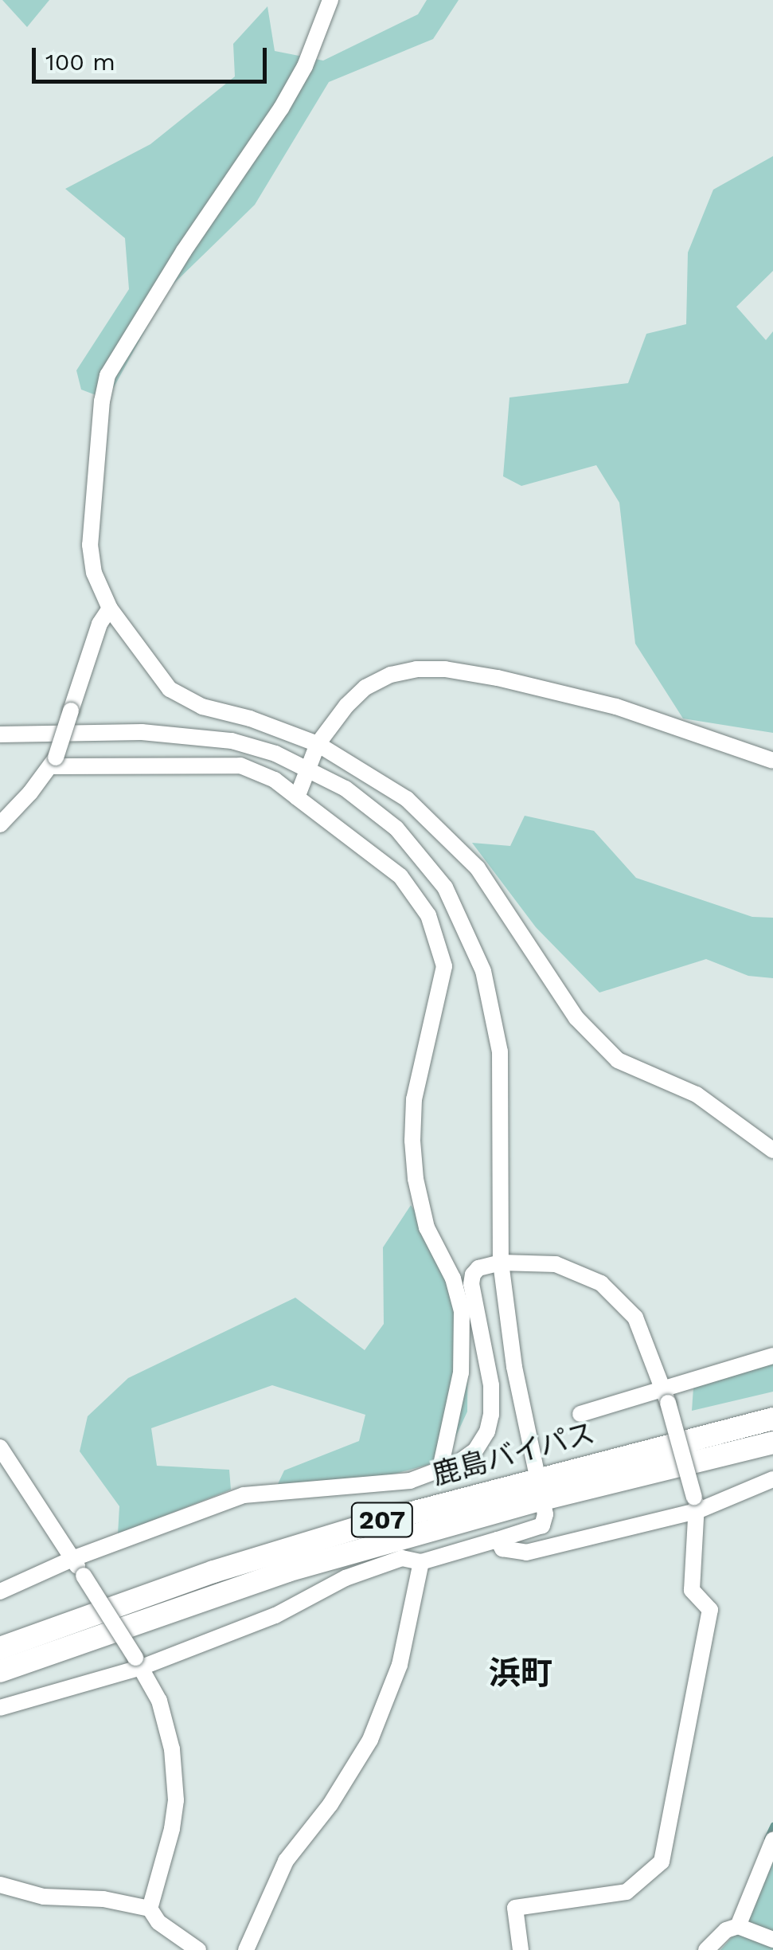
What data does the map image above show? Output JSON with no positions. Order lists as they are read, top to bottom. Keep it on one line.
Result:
{"streets":{"highway":["鹿島バイパス","207"]},"districts":["浜町"],"scale_bar":"100 m"}
